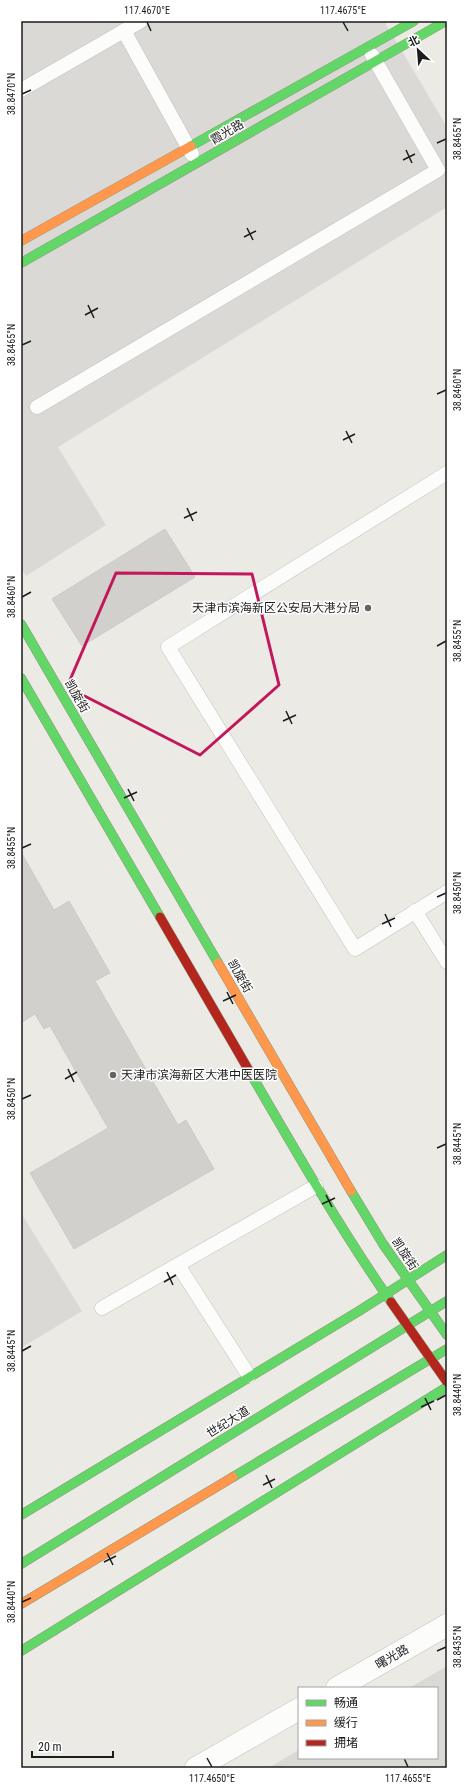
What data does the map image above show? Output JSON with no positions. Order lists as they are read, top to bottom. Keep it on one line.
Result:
{"streets":{"street":["霞光路","凯旋街","世纪大道","曙光路"]},"crossings":[["凯旋街","世纪大道"]],"places":["天津市滨海新区公安局大港分局","天津市滨海新区大港中医医院"],"legend":["畅通","缓行","拥堵"],"scale_bar":"20 m","north":"top left","coordinates":["117.4670°E","117.4675°E","38.8470°N","38.8465°N","38.8460°N","38.8455°N","38.8450°N","38.8445°N","38.8440°N","38.8435°N","117.4650°E","117.4655°E"]}
